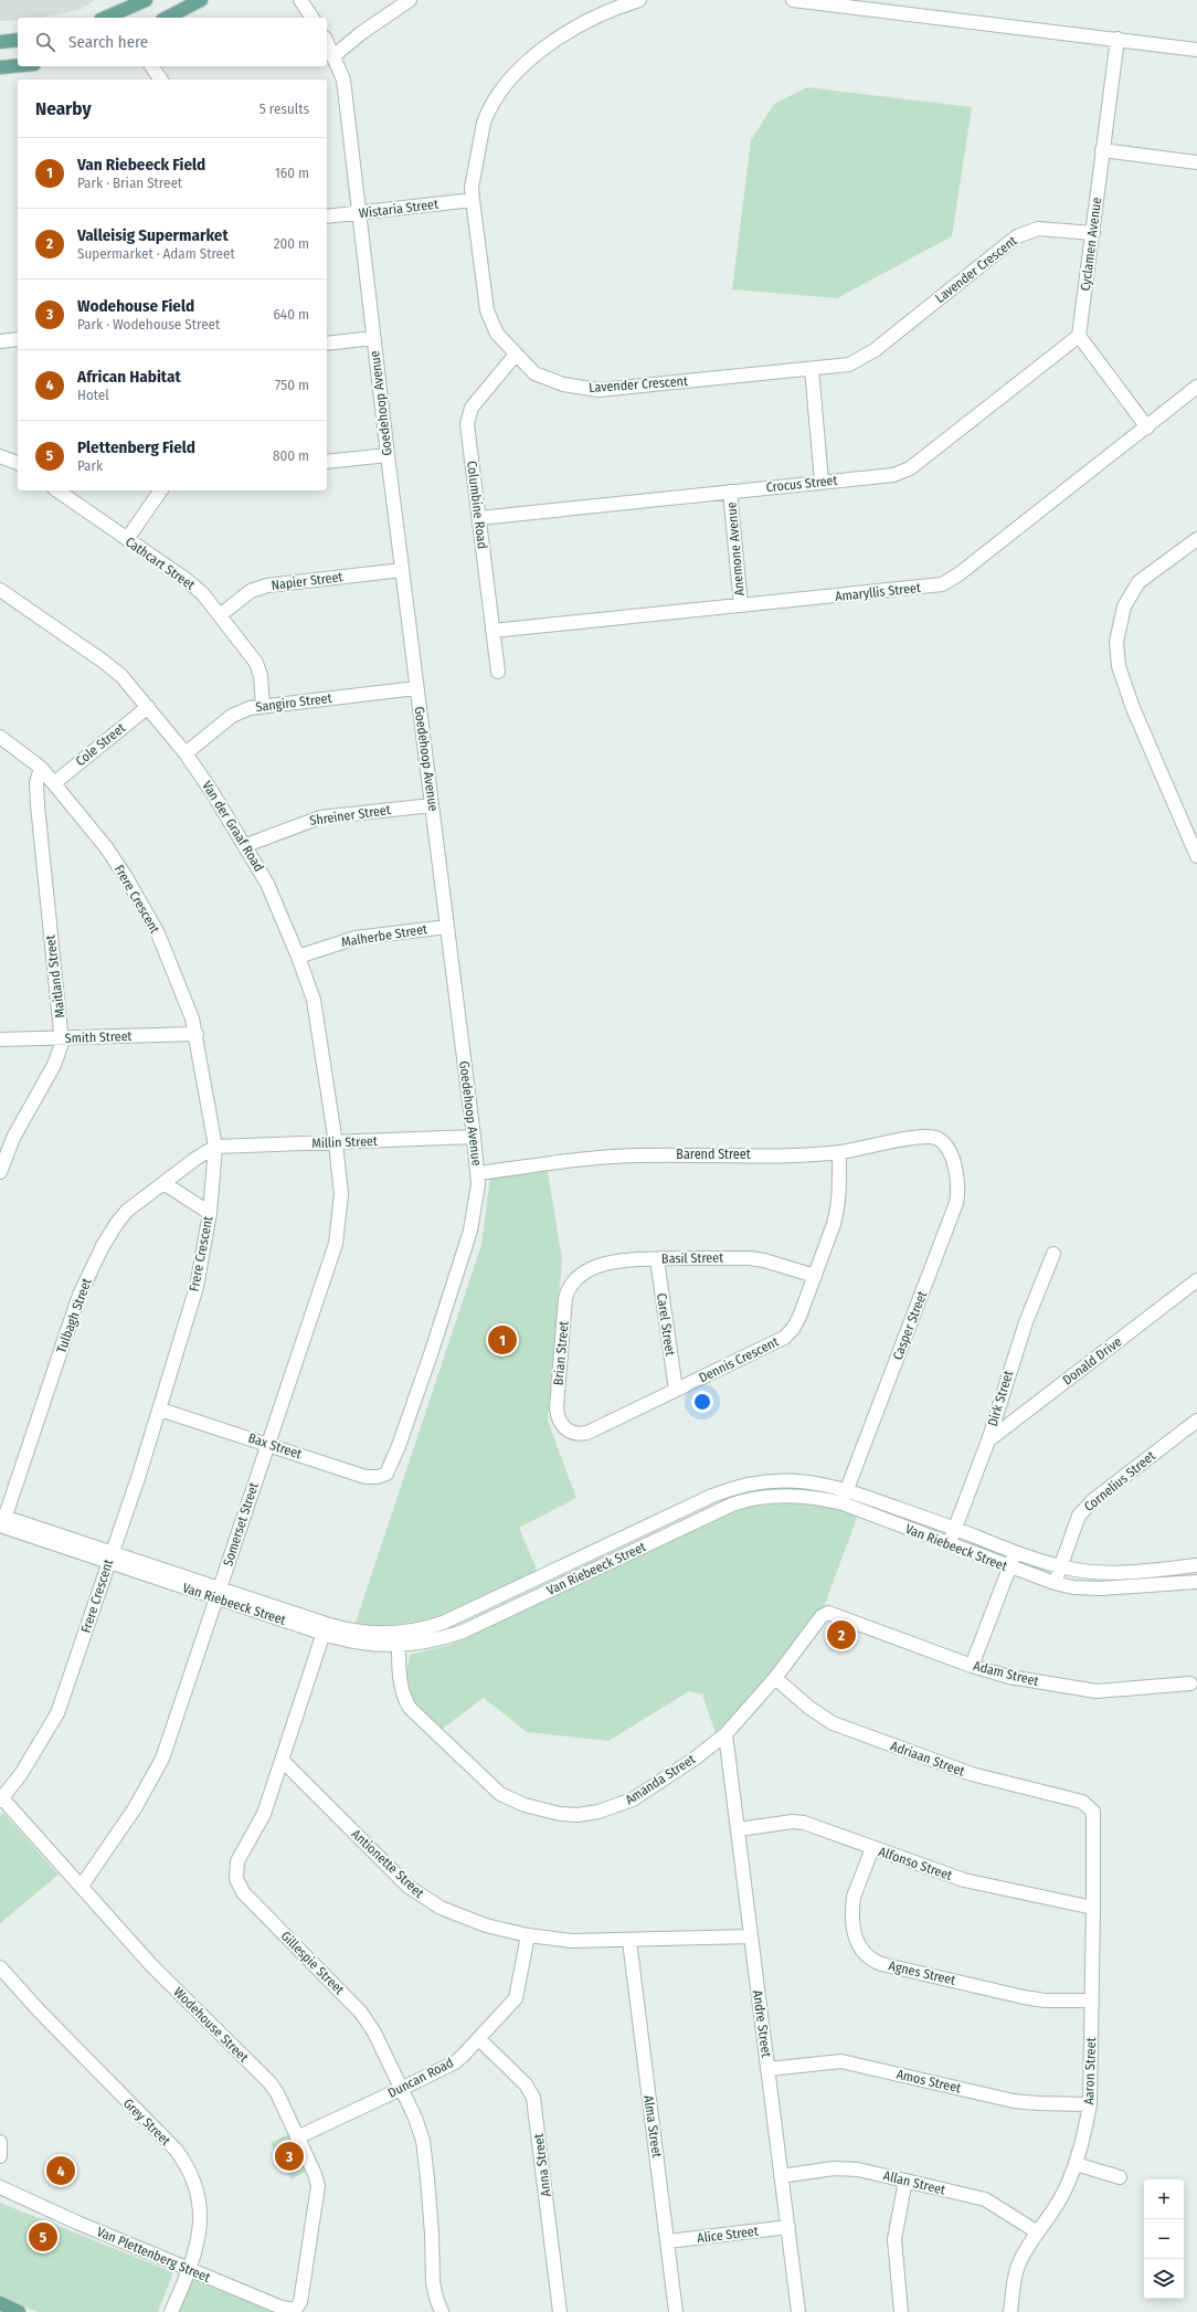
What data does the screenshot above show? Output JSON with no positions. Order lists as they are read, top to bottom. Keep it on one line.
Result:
{"streets":{"street":["Wistaria Street","Cyclamen Avenue","Lavender Crescent","Goedehoop Avenue","Crocus Street","Columbine Road","Anemone Avenue","Cathcart Street","Napier Street","Amaryllis Street","Sangiro Street","Cole Street","Shreiner Street","Van der Graaf Road","Frere Crescent","Malherbe Street","Maitland Street","Smith Street","Millin Street","Barend Street","Basil Street","Tulbagh Street","Carel Street","Casper Street","Brian Street","Dennis Crescent","Donald Drive","Dirk Street","Bax Street","Cornelius Street","Somerset Street","Van Riebeeck Street","Adam Street","Adriaan Street","Amanda Street","Antionette Street","Alfonso Street","Gillespie Street","Agnes Street","Andre Street","Wodehouse Street","Aaron Street","Duncan Road","Amos Street","Grey Street","Alma Street","Anna Street","Allan Street","Alice Street","Van Plettenberg Street"]},"crossings":[["Wistaria Street","Lavender Crescent"],["Wistaria Street","Goedehoop Avenue"],["Cyclamen Avenue","Lavender Crescent"],["Cyclamen Avenue","Crocus Street"],["Lavender Crescent","Columbine Road"],["Goedehoop Avenue","Napier Street"],["Goedehoop Avenue","Sangiro Street"],["Goedehoop Avenue","Shreiner Street"],["Goedehoop Avenue","Malherbe Street"],["Goedehoop Avenue","Millin Street"],["Goedehoop Avenue","Barend Street"],["Goedehoop Avenue","Bax Street"],["Crocus Street","Columbine Road"],["Crocus Street","Anemone Avenue"],["Columbine Road","Amaryllis Street"],["Anemone Avenue","Amaryllis Street"],["Cathcart Street","Napier Street"],["Cathcart Street","Sangiro Street"],["Sangiro Street","Van der Graaf Road"],["Cole Street","Van der Graaf Road"],["Cole Street","Frere Crescent"],["Shreiner Street","Van der Graaf Road"],["Van der Graaf Road","Malherbe Street"],["Van der Graaf Road","Millin Street"],["Van der Graaf Road","Somerset Street"],["Frere Crescent","Maitland Street"],["Frere Crescent","Smith Street"],["Frere Crescent","Millin Street"],["Frere Crescent","Tulbagh Street"],["Frere Crescent","Bax Street"],["Frere Crescent","Van Riebeeck Street"],["Frere Crescent","Wodehouse Street"],["Maitland Street","Smith Street"],["Millin Street","Tulbagh Street"],["Millin Street","Somerset Street"],["Barend Street","Casper Street"],["Barend Street","Dennis Crescent"],["Basil Street","Carel Street"],["Basil Street","Brian Street"],["Basil Street","Dennis Crescent"],["Tulbagh Street","Van Riebeeck Street"],["Carel Street","Dennis Crescent"],["Casper Street","Van Riebeeck Street"],["Brian Street","Dennis Crescent"],["Donald Drive","Dirk Street"],["Dirk Street","Van Riebeeck Street"],["Bax Street","Somerset Street"],["Cornelius Street","Van Riebeeck Street"],["Somerset Street","Van Riebeeck Street"],["Somerset Street","Wodehouse Street"],["Van Riebeeck Street","Amanda Street"],["Van Riebeeck Street","Gillespie Street"],["Adam Street","Amanda Street"],["Adriaan Street","Amanda Street"],["Adriaan Street","Aaron Street"],["Amanda Street","Andre Street"],["Antionette Street","Gillespie Street"],["Antionette Street","Andre Street"],["Antionette Street","Duncan Road"],["Antionette Street","Alma Street"],["Alfonso Street","Agnes Street"],["Alfonso Street","Andre Street"],["Alfonso Street","Aaron Street"],["Gillespie Street","Duncan Road"],["Agnes Street","Aaron Street"],["Andre Street","Amos Street"],["Andre Street","Allan Street"],["Andre Street","Alice Street"],["Wodehouse Street","Duncan Road"],["Wodehouse Street","Van Plettenberg Street"],["Aaron Street","Amos Street"],["Aaron Street","Allan Street"],["Duncan Road","Anna Street"],["Grey Street","Van Plettenberg Street"],["Alma Street","Alice Street"]],"page":{"search":"Search here","heading":["Nearby","5 results"],"list":[{"mark":"1","name":"Van Riebeeck Field","note":"Park · Brian Street","value":"160 m"},{"mark":"2","name":"Valleisig Supermarket","note":"Supermarket · Adam Street","value":"200 m"},{"mark":"3","name":"Wodehouse Field","note":"Park · Wodehouse Street","value":"640 m"},{"mark":"4","name":"African Habitat","note":"Hotel","value":"750 m"},{"mark":"5","name":"Plettenberg Field","note":"Park","value":"800 m"}],"pins":["1","2","3","4","5"],"map_buttons":["+","−"]}}
